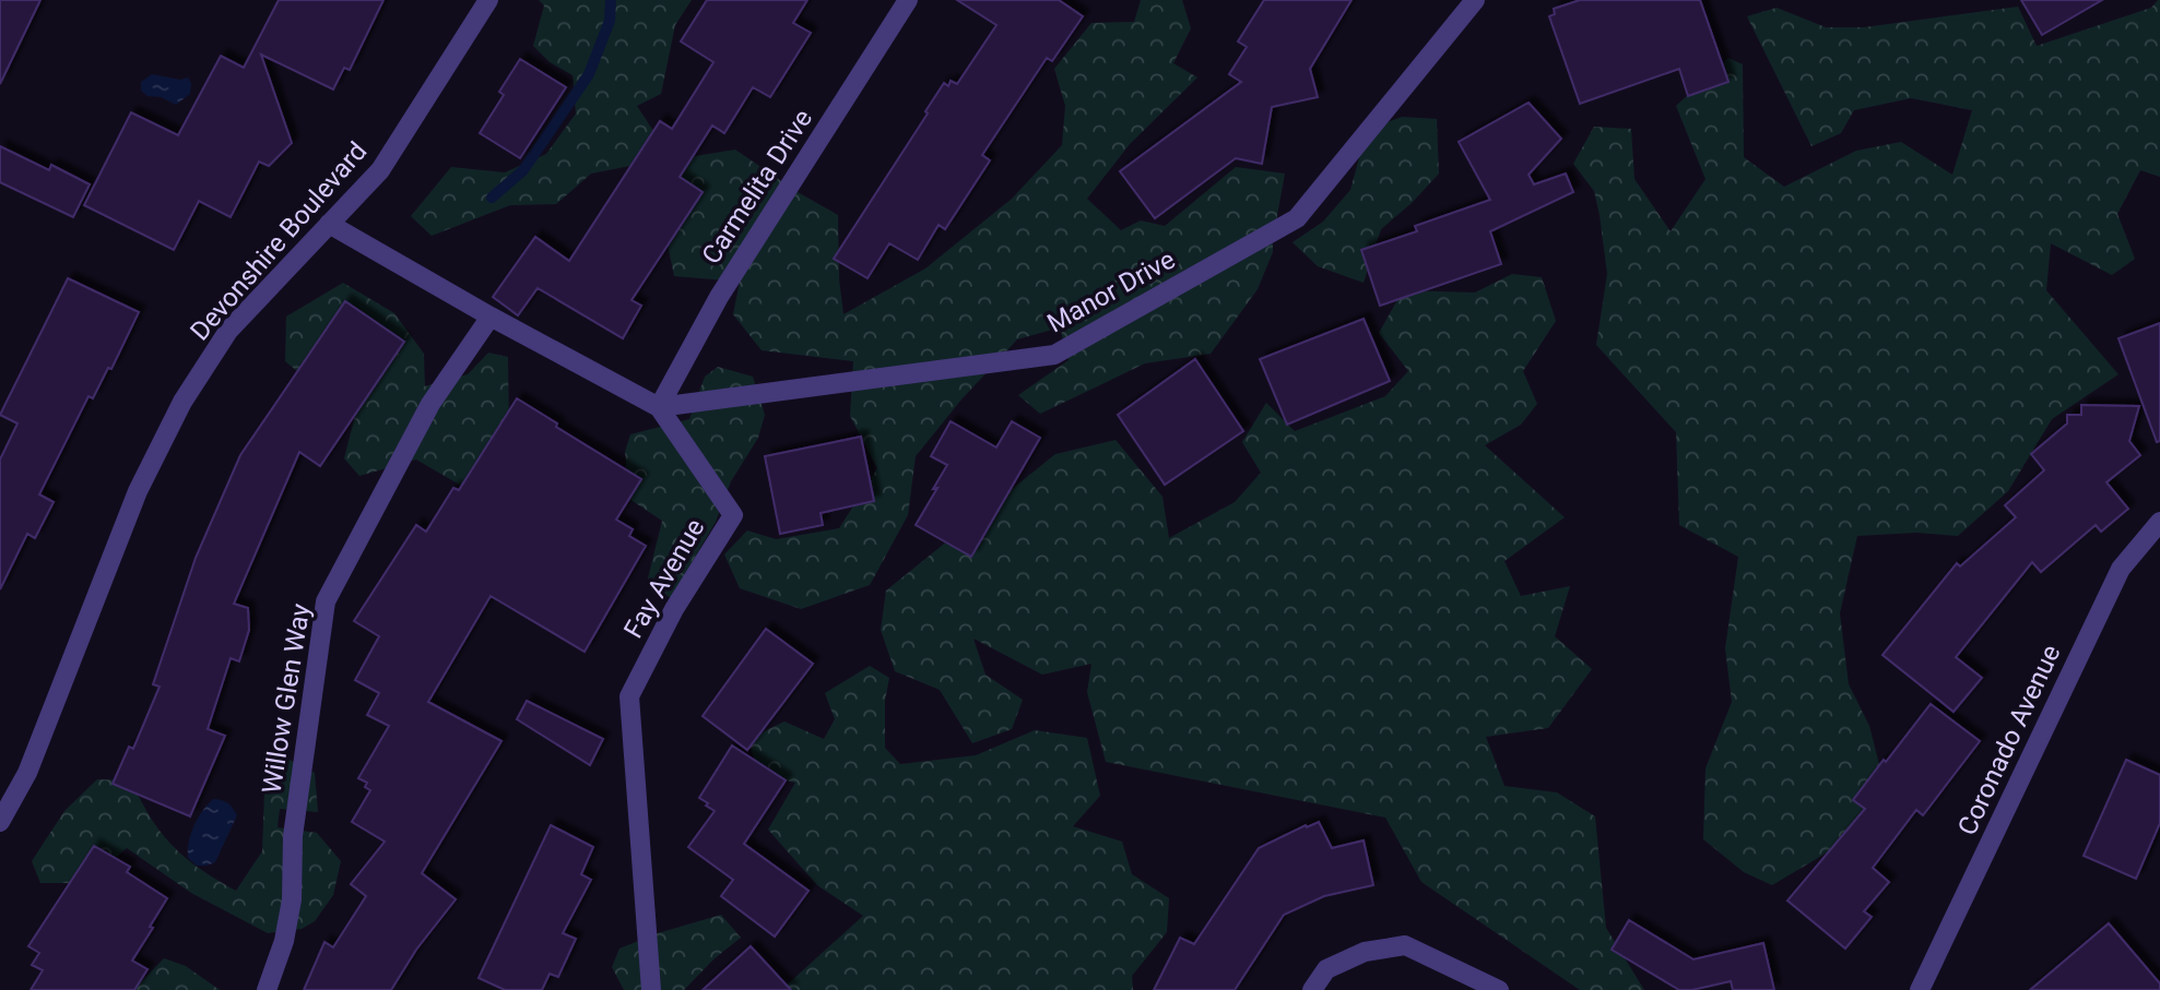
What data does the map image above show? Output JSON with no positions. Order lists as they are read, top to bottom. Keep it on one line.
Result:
{"streets":{"street":["Carmelita Drive","Devonshire Boulevard","Manor Drive","Fay Avenue","Willow Glen Way","Coronado Avenue"]},"crossings":[["Carmelita Drive","Manor Drive"],["Carmelita Drive","Fay Avenue"],["Devonshire Boulevard","Fay Avenue"],["Manor Drive","Fay Avenue"],["Fay Avenue","Willow Glen Way"]]}
